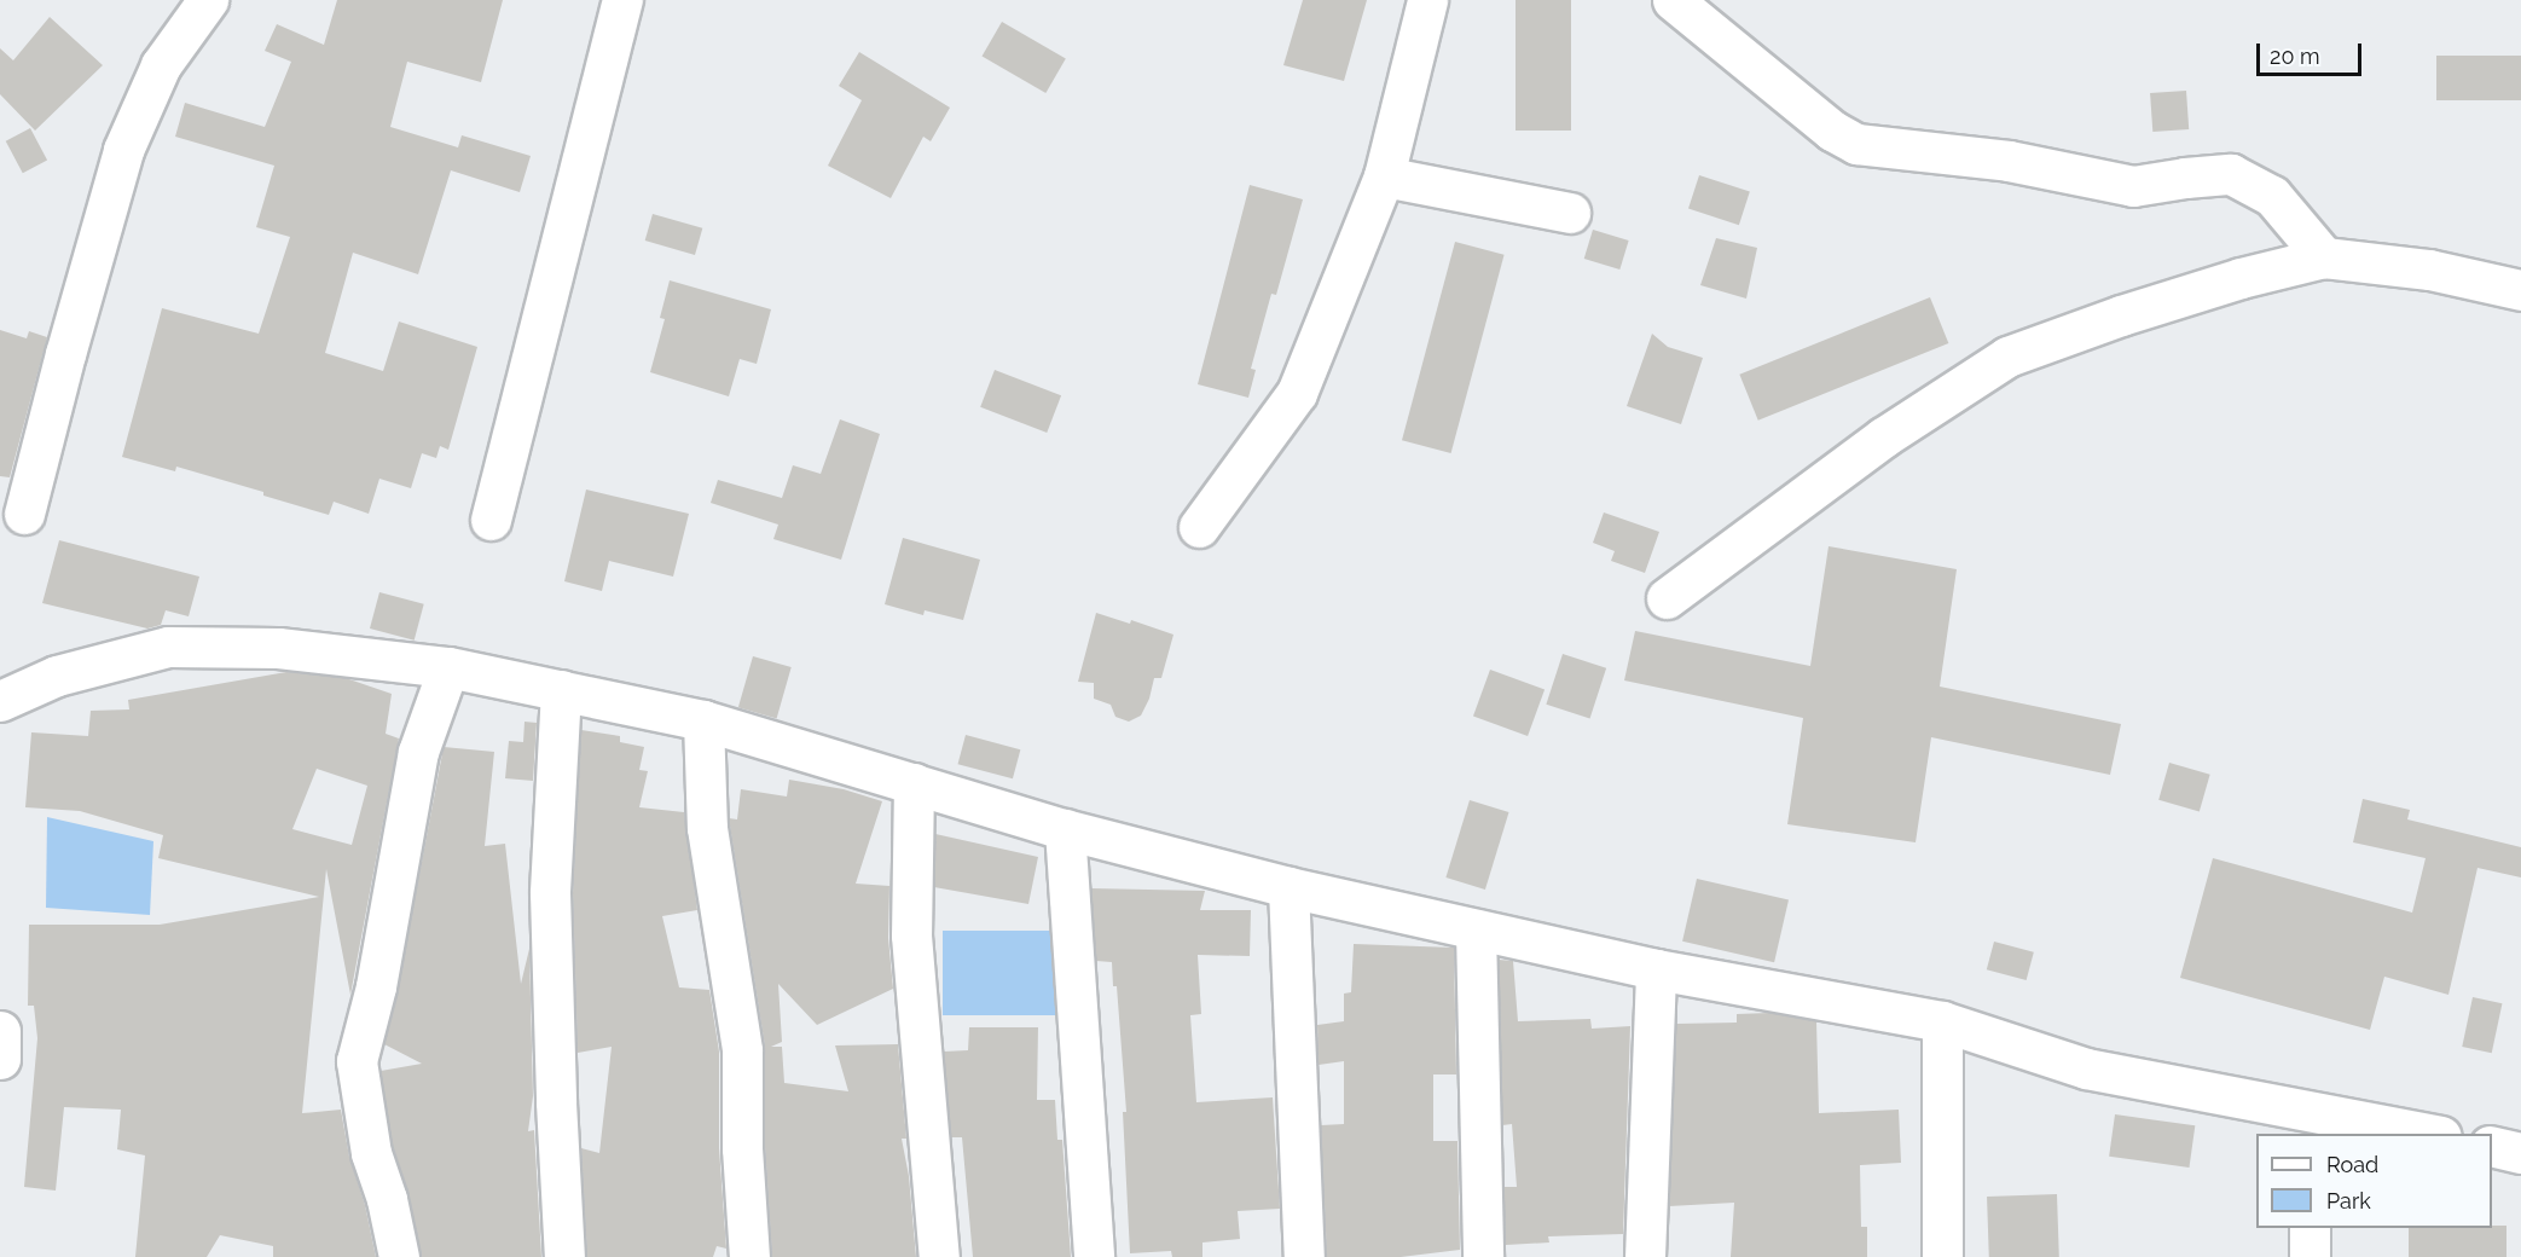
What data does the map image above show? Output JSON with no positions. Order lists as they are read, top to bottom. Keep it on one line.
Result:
{"legend":["Road","Park"],"scale_bar":"20 m"}
